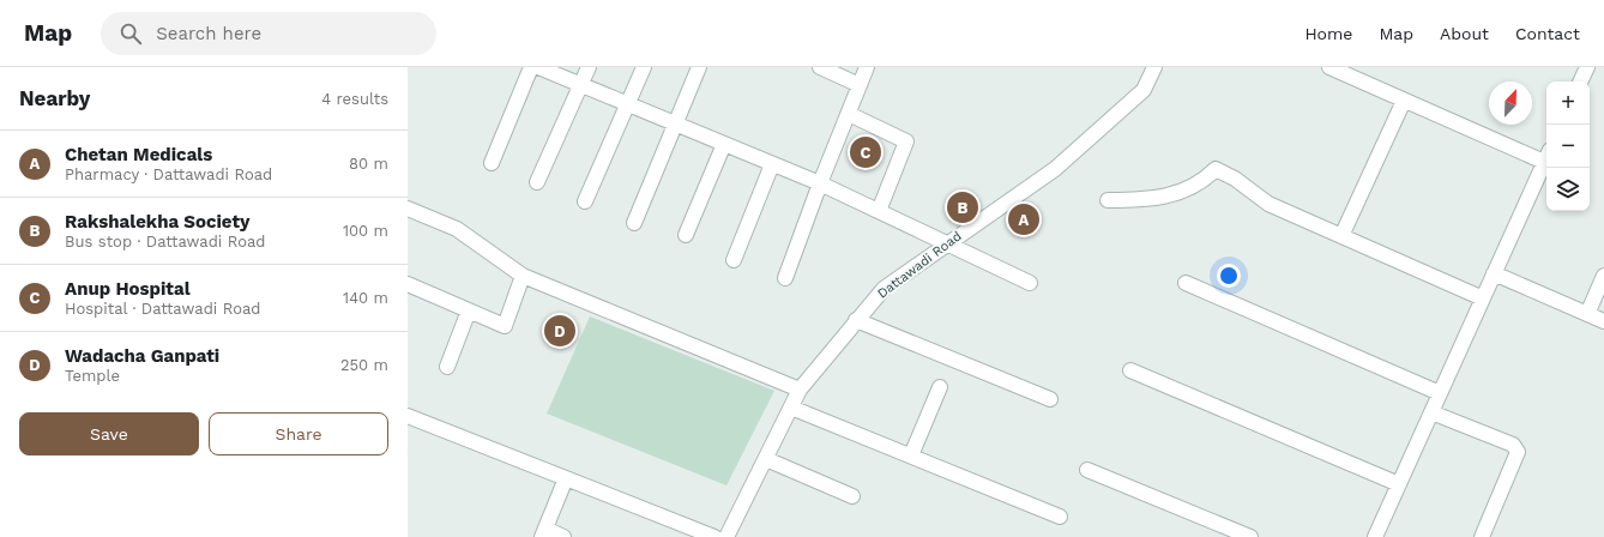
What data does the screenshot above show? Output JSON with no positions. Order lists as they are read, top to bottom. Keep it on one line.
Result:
{"streets":{"street":["Dattawadi Road"]},"north":"top right","page":{"header":"Map","search":"Search here","nav":["Home","Map","About","Contact"],"heading":["Nearby","4 results"],"map_buttons":["+","−"],"list":[{"mark":"A","name":"Chetan Medicals","note":"Pharmacy · Dattawadi Road","value":"80 m"},{"mark":"B","name":"Rakshalekha Society","note":"Bus stop · Dattawadi Road","value":"100 m"},{"mark":"C","name":"Anup Hospital","note":"Hospital · Dattawadi Road","value":"140 m"},{"mark":"D","name":"Wadacha Ganpati","note":"Temple","value":"250 m"}],"pins":["C","B","A","D"],"buttons":["Save","Share"]}}
